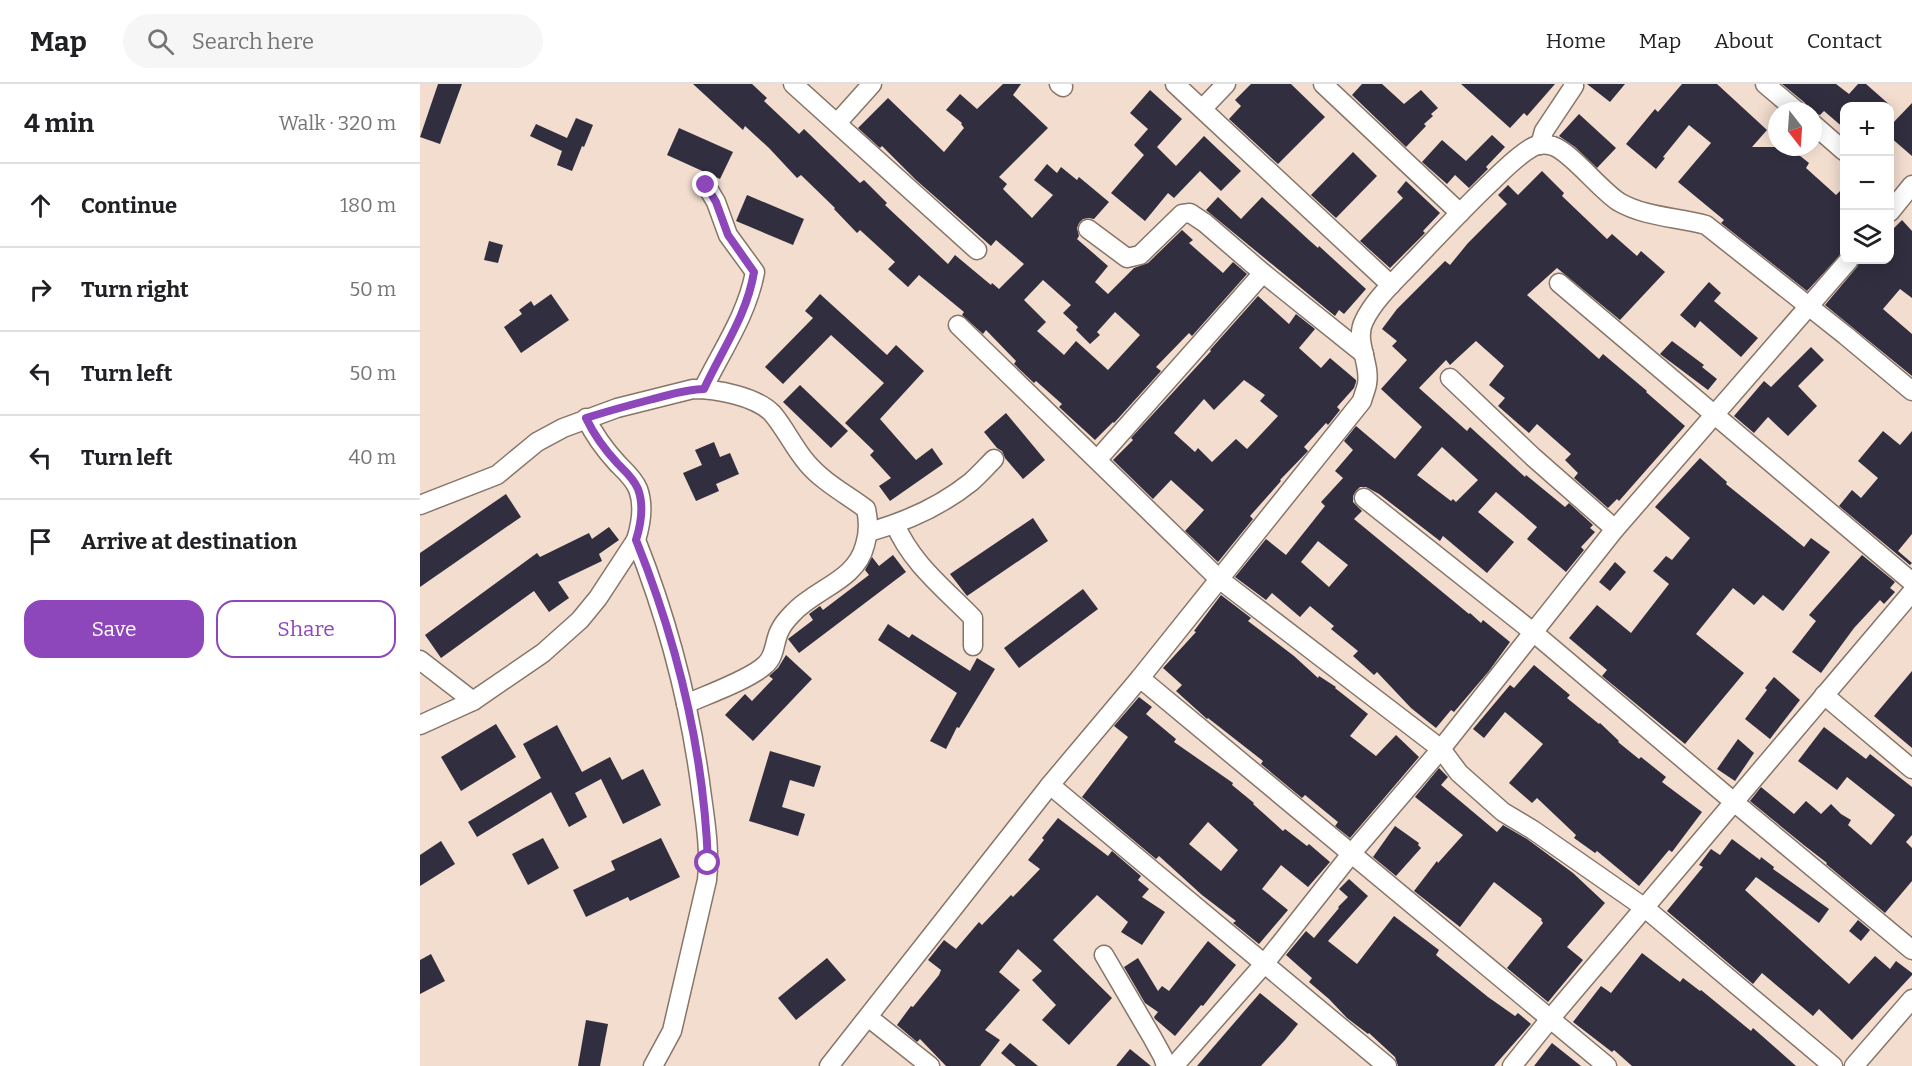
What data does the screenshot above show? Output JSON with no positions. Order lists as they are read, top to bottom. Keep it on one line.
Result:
{"north":"bottom","page":{"header":"Map","search":"Search here","nav":["Home","Map","About","Contact"],"heading":["4 min","Walk · 320 m"],"map_buttons":["+","−"],"list":[["Continue","180 m"],["Turn right","50 m"],["Turn left","50 m"],["Turn left","40 m"],"Arrive at destination"],"buttons":["Save","Share"]}}
